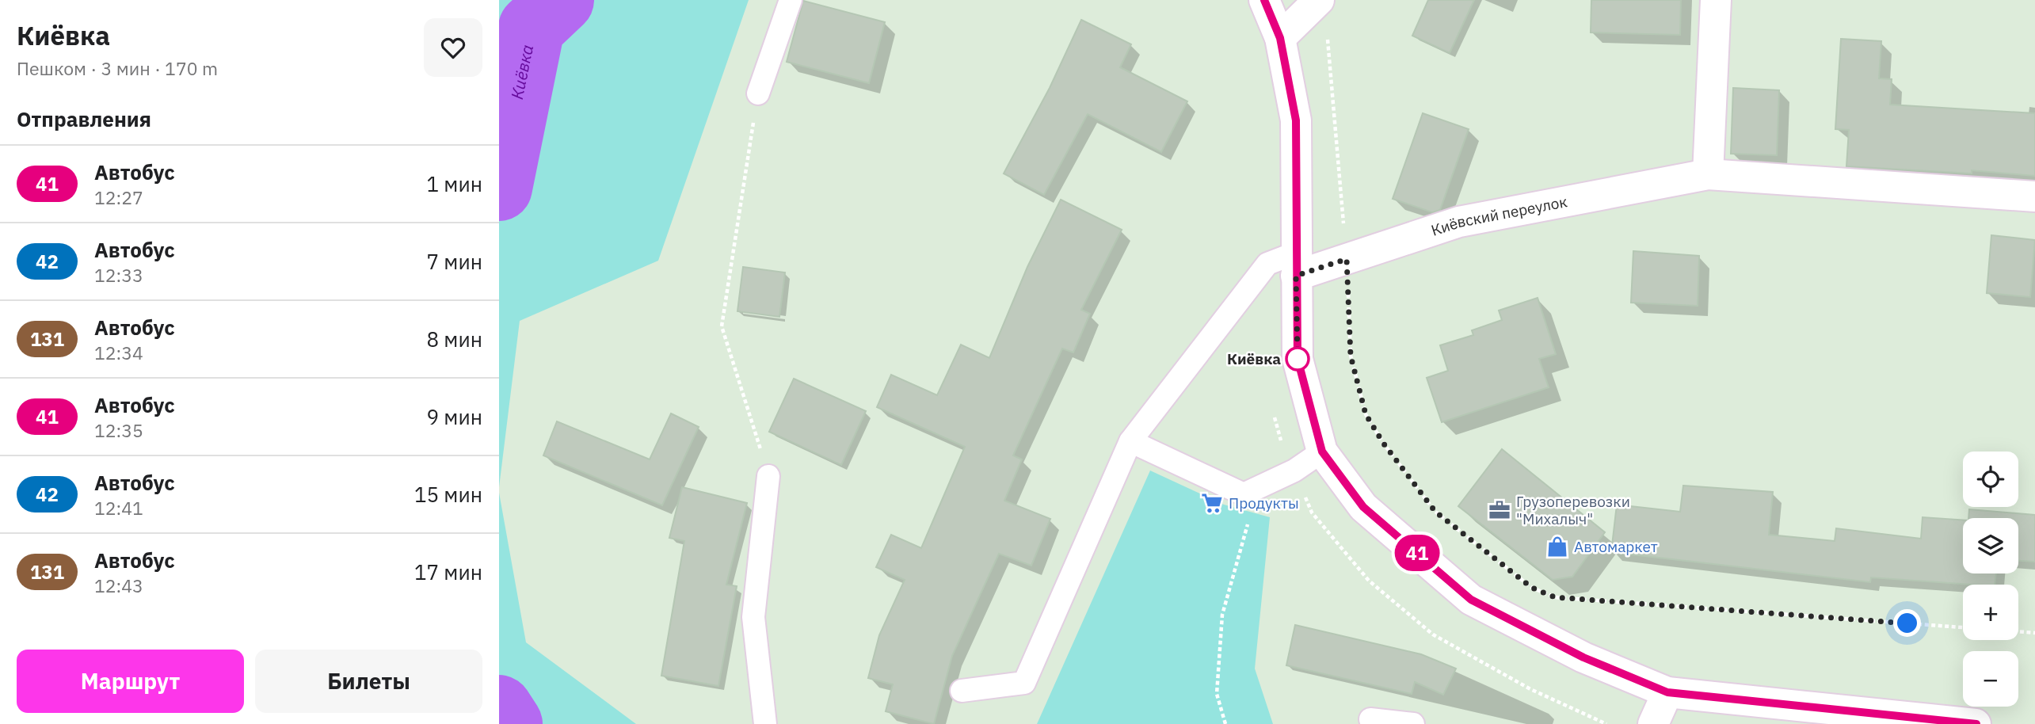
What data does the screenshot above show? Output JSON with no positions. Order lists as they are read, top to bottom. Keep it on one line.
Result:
{"streets":{"main road":["Киёвский переулок"]},"water":["Киёвка"],"places":{"other":["Киёвка"],"supermarket":["Продукты"],"office":["Грузоперевозки \"Михалыч\""],"shop":["Автомаркет"]},"lines":["bus line 41"],"page":{"heading":[["Киёвка","Пешком · 3 мин · 170 m"],"Отправления"],"on_map":"41","list":[{"mark":"41","name":"Автобус","note":"12:27","value":"1 мин"},{"mark":"42","name":"Автобус","note":"12:33","value":"7 мин"},{"mark":"131","name":"Автобус","note":"12:34","value":"8 мин"},{"mark":"41","name":"Автобус","note":"12:35","value":"9 мин"},{"mark":"42","name":"Автобус","note":"12:41","value":"15 мин"},{"mark":"131","name":"Автобус","note":"12:43","value":"17 мин"}],"map_buttons":["+","−"],"buttons":["Маршрут","Билеты"]}}
